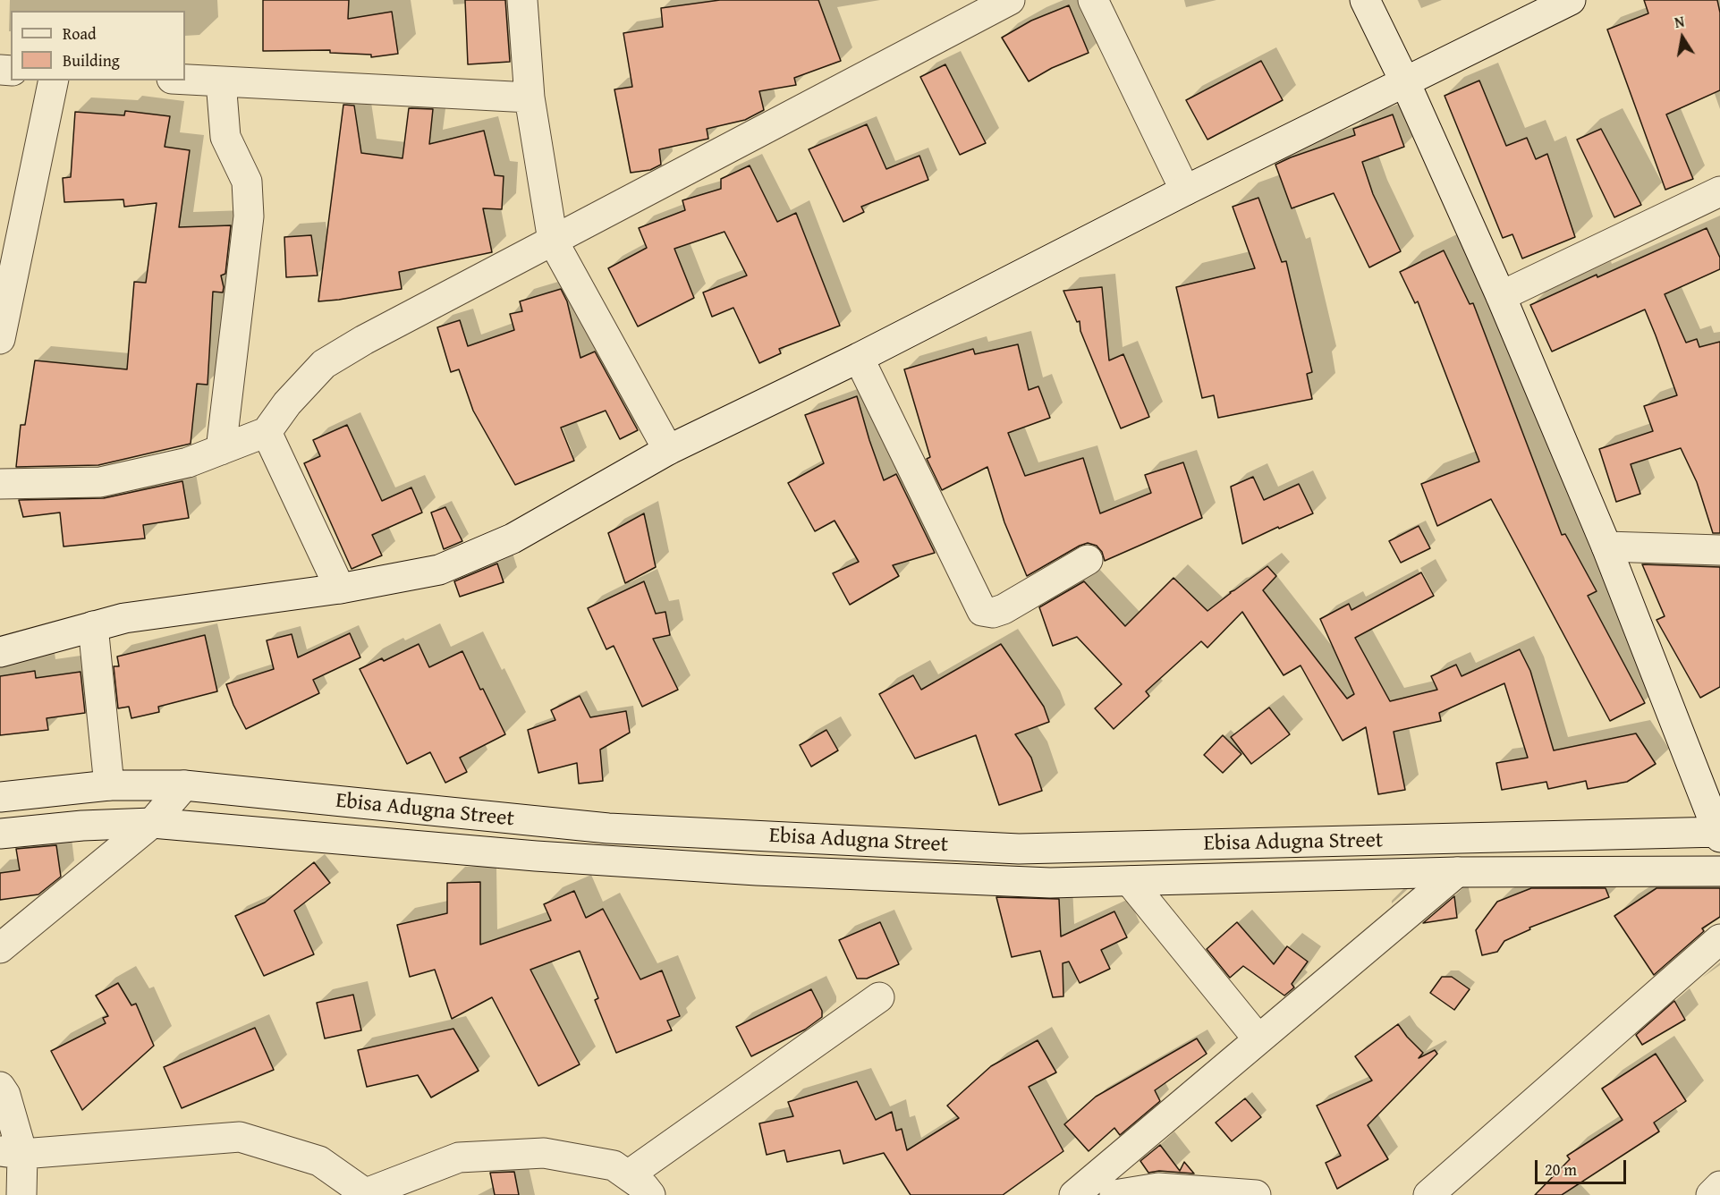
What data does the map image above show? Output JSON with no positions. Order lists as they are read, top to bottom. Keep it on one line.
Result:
{"streets":{"street":["Ebisa Adugna Street"]},"legend":["Road","Building"],"scale_bar":"20 m","north":"top"}
